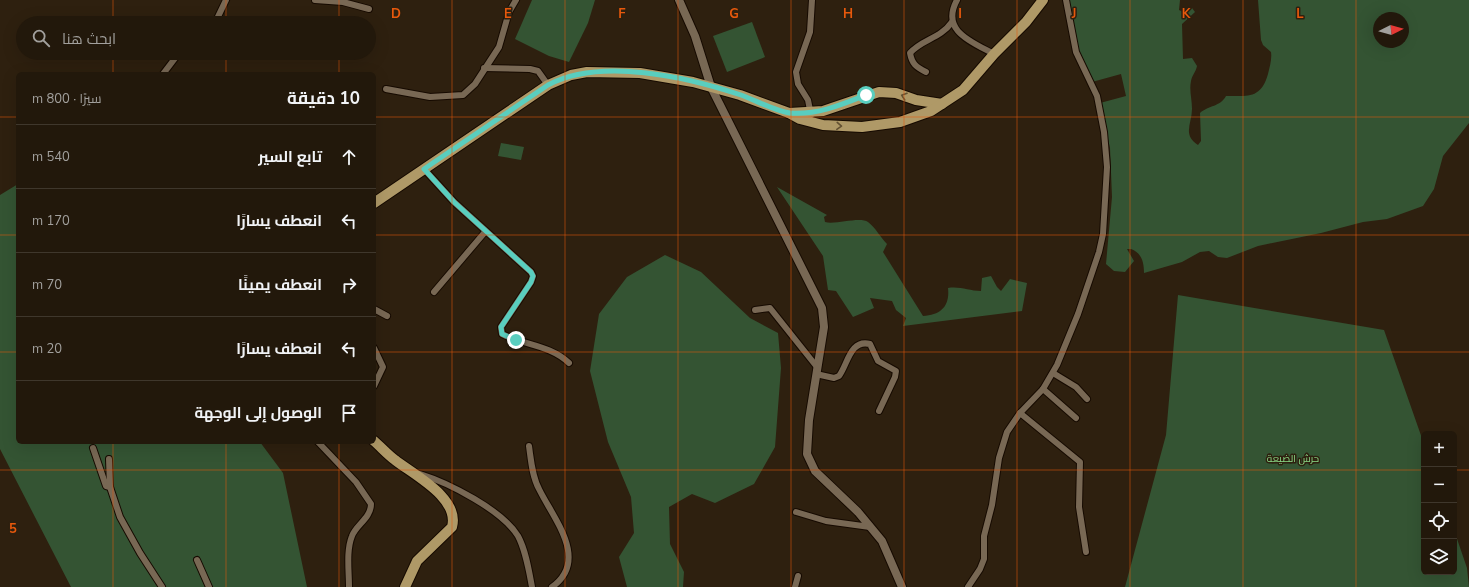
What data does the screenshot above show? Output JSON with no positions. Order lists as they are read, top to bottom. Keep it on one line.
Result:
{"parks":["حرش الضيعة"],"north":"right","page":{"search":"ابحث هنا","heading":["10 دقيقة","سيرًا · 800 m"],"list":[["تابع السير","540 m"],["انعطف يسارًا","170 m"],["انعطف يمينًا","70 m"],["انعطف يسارًا","20 m"],"الوصول إلى الوجهة"],"map_buttons":["+","−"]},"grid":{"columns":["D","E","F","G","H","I","J","K","L"],"rows":["5"]}}
